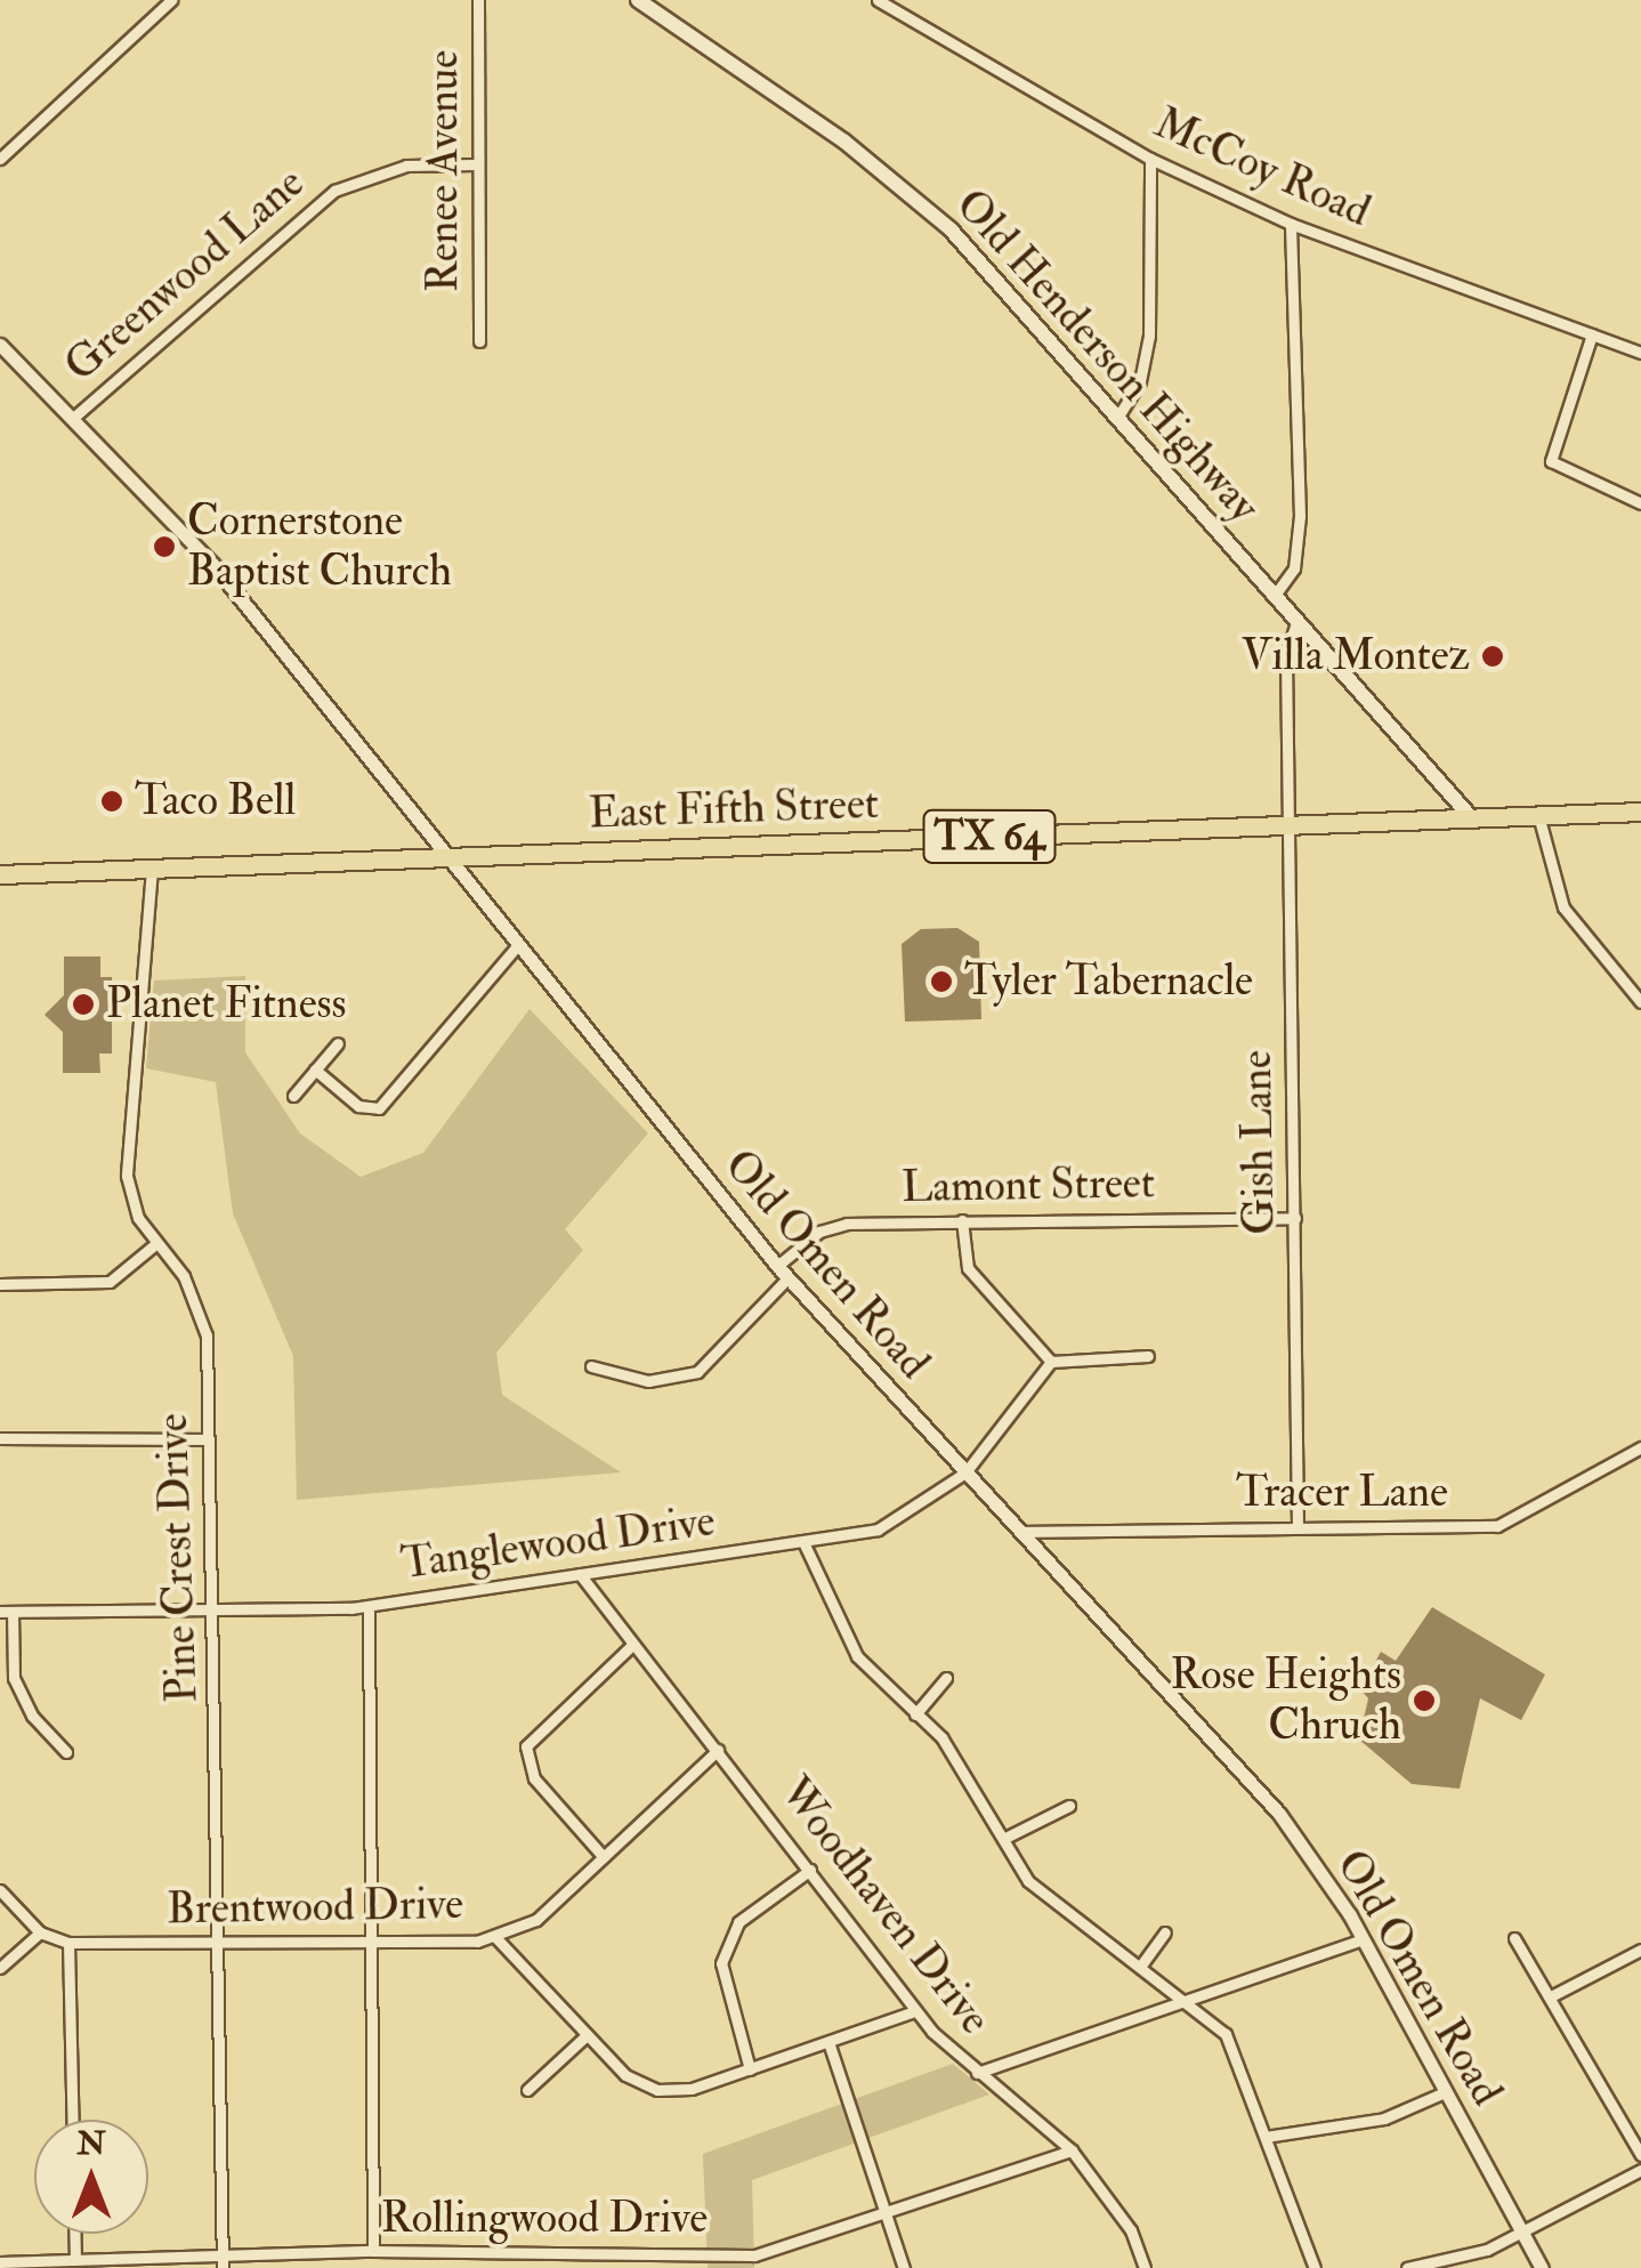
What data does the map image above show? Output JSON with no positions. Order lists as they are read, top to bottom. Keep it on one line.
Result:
{"streets":{"main road":["Old Henderson Highway","East Fifth Street","TX 64"],"street":["McCoy Road","Renee Avenue","Greenwood Lane","Gish Lane","Lamont Street","Old Omen Road","Tracer Lane","Tanglewood Drive","Pine Crest Drive","Woodhaven Drive","Brentwood Drive","Rollingwood Drive"]},"crossings":[["Renee Avenue","Greenwood Lane"],["Greenwood Lane","Old Omen Road"],["Old Henderson Highway","East Fifth Street"],["Old Henderson Highway","Gish Lane"],["East Fifth Street","TX 64"],["East Fifth Street","Gish Lane"],["East Fifth Street","Old Omen Road"],["East Fifth Street","Pine Crest Drive"],["Gish Lane","Lamont Street"],["Gish Lane","Tracer Lane"],["Lamont Street","Old Omen Road"],["Old Omen Road","Tracer Lane"],["Old Omen Road","Tanglewood Drive"],["Tanglewood Drive","Pine Crest Drive"],["Tanglewood Drive","Woodhaven Drive"],["Pine Crest Drive","Brentwood Drive"],["Pine Crest Drive","Rollingwood Drive"],["Woodhaven Drive","Brentwood Drive"],["Woodhaven Drive","Rollingwood Drive"]],"places":["Cornerstone Baptist Church","Villa Montez","Taco Bell","Tyler Tabernacle","Planet Fitness","Rose Heights Chruch"],"north":"top"}
